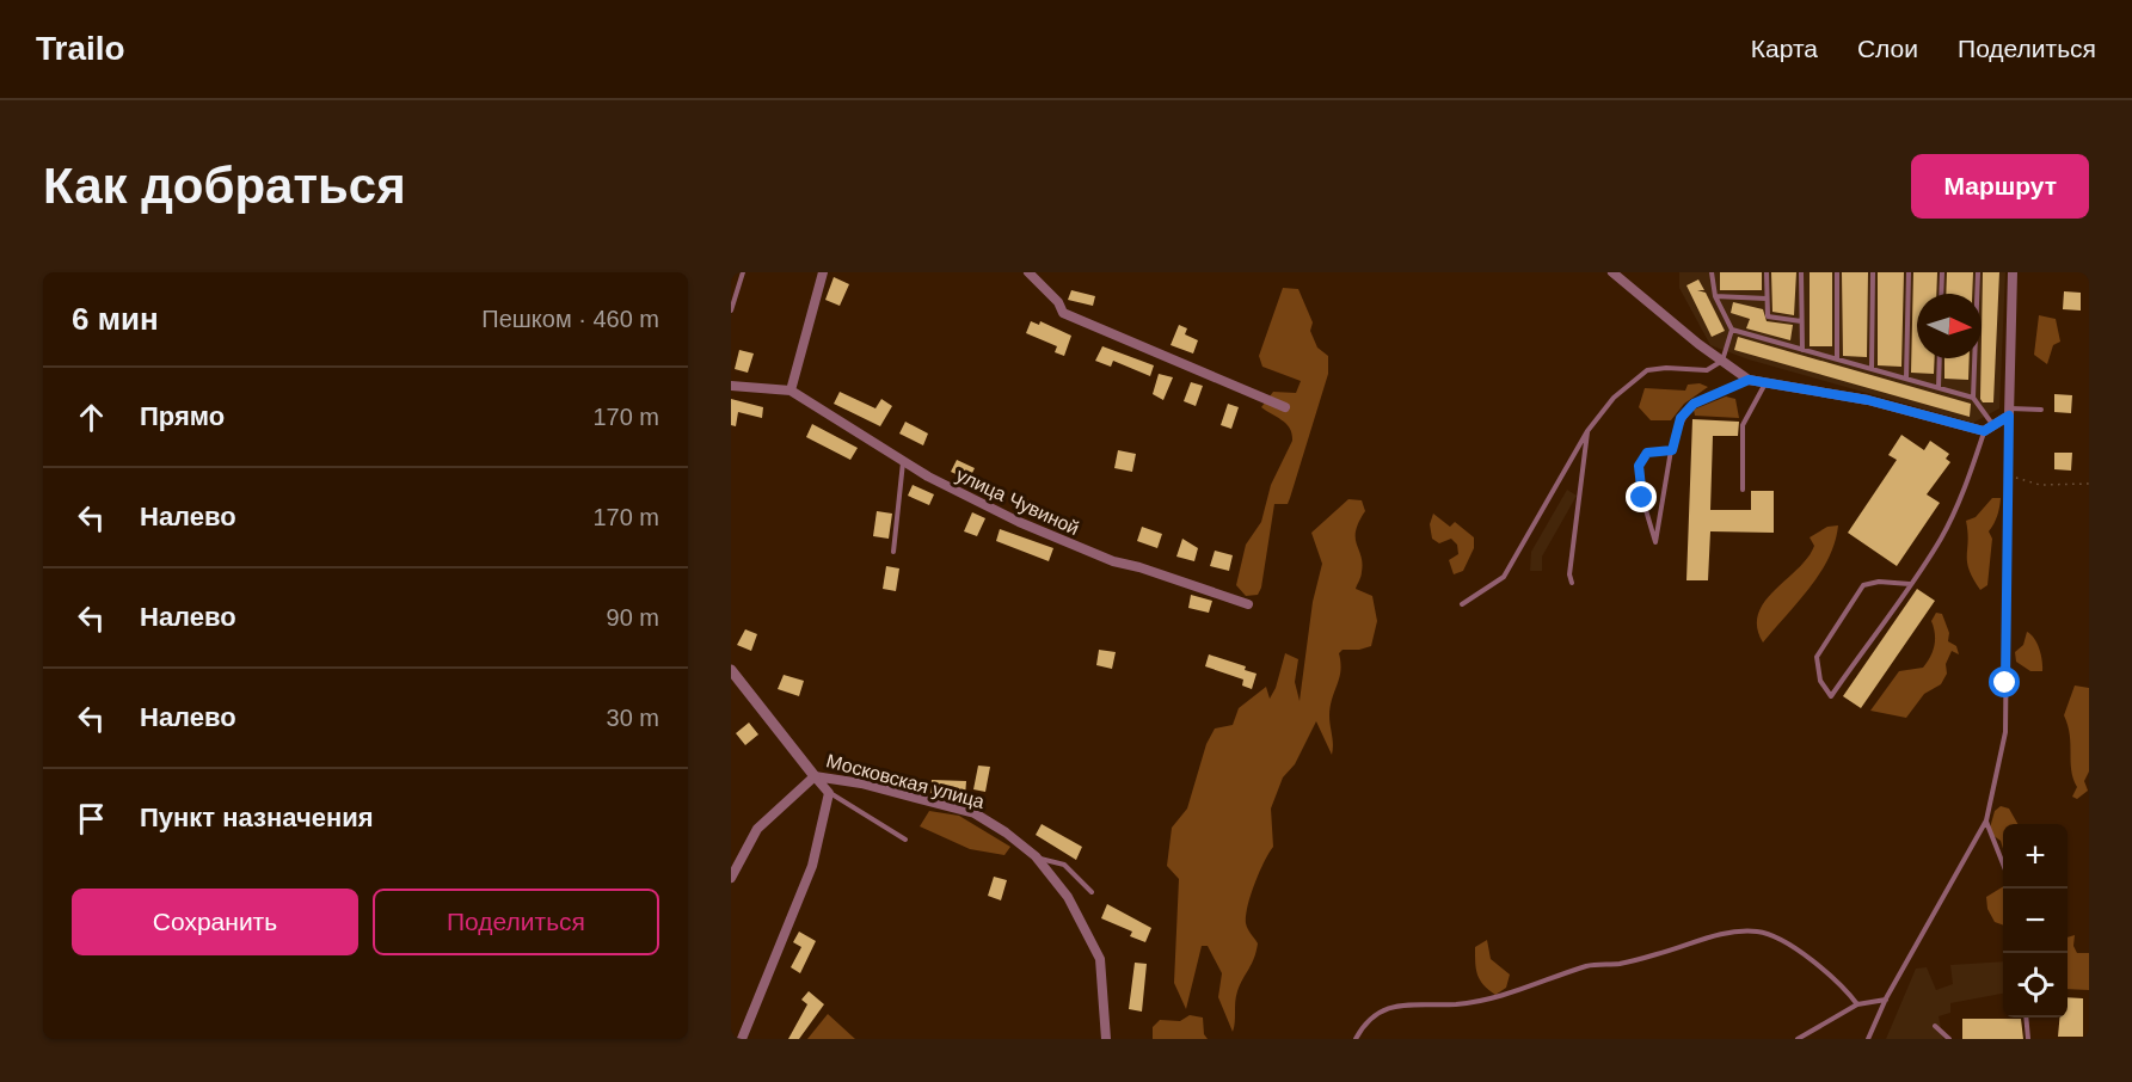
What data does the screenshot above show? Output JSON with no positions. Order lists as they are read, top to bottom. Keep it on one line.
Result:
{"streets":{"street":["улица Чувиной","Московская улица"]},"north":"right","page":{"header":"Trailo","nav":["Карта","Слои","Поделиться"],"buttons":["Маршрут",["Сохранить","Поделиться"]],"title":"Как добраться","heading":["6 мин","Пешком · 460 m"],"list":[["Прямо","170 m"],["Налево","170 m"],["Налево","90 m"],["Налево","30 m"],"Пункт назначения"],"map_buttons":["+","−"]}}
